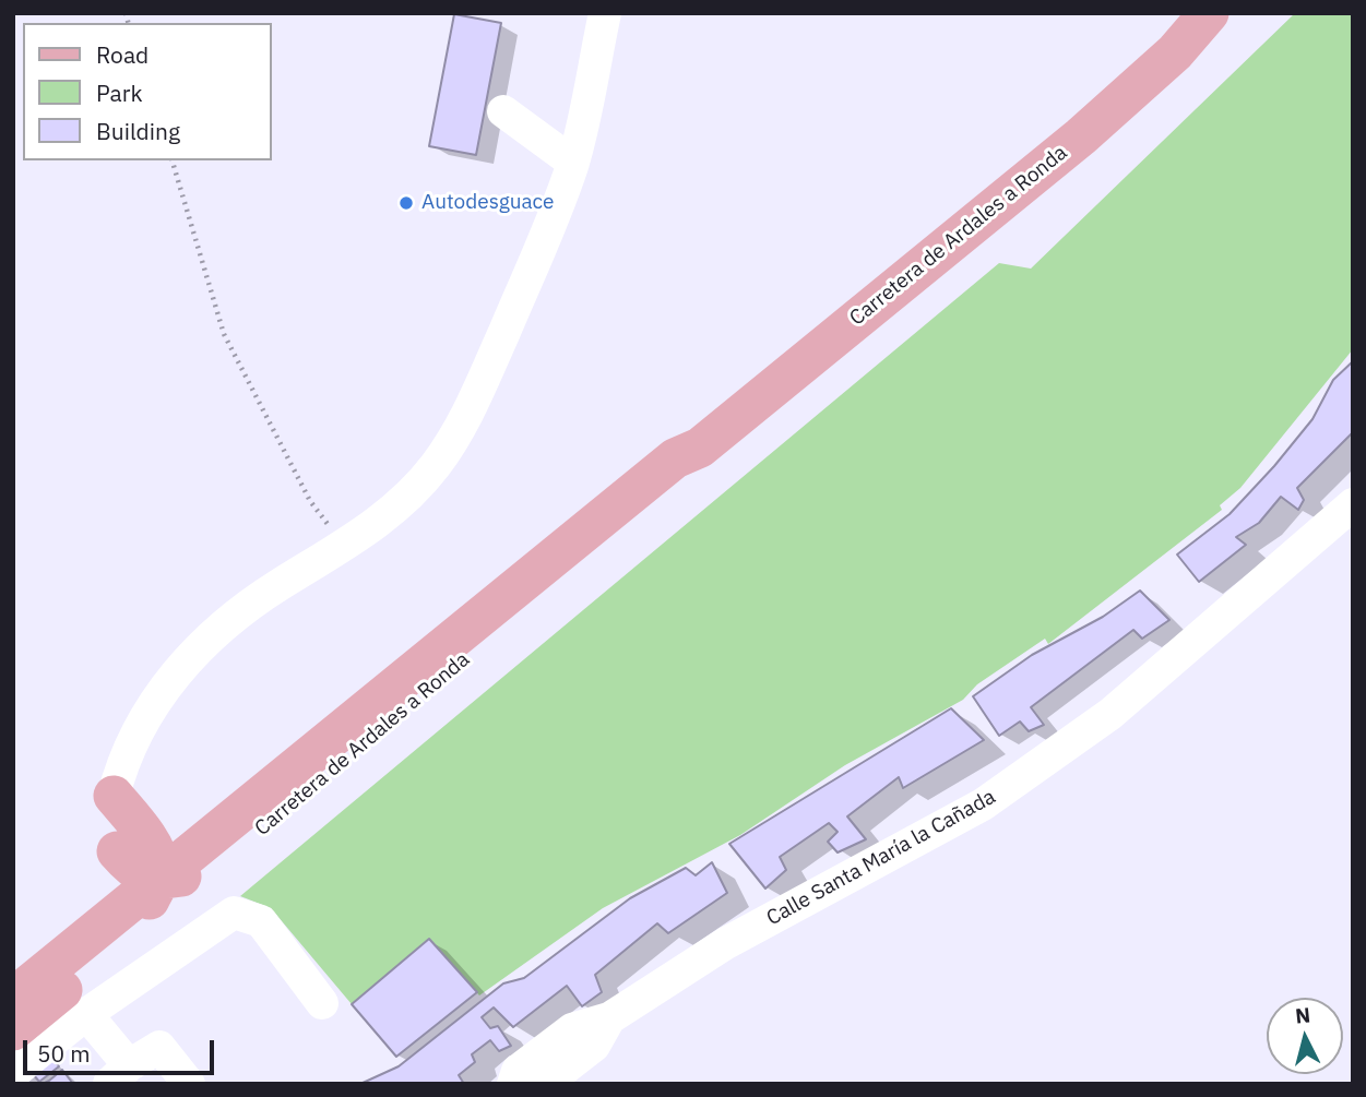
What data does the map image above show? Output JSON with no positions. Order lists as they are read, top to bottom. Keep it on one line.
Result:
{"streets":{"main road":["Carretera de Ardales a Ronda"],"street":["Calle Santa María la Cañada"]},"places":["Autodesguace"],"legend":["Road","Park","Building"],"scale_bar":"50 m","north":"top"}
